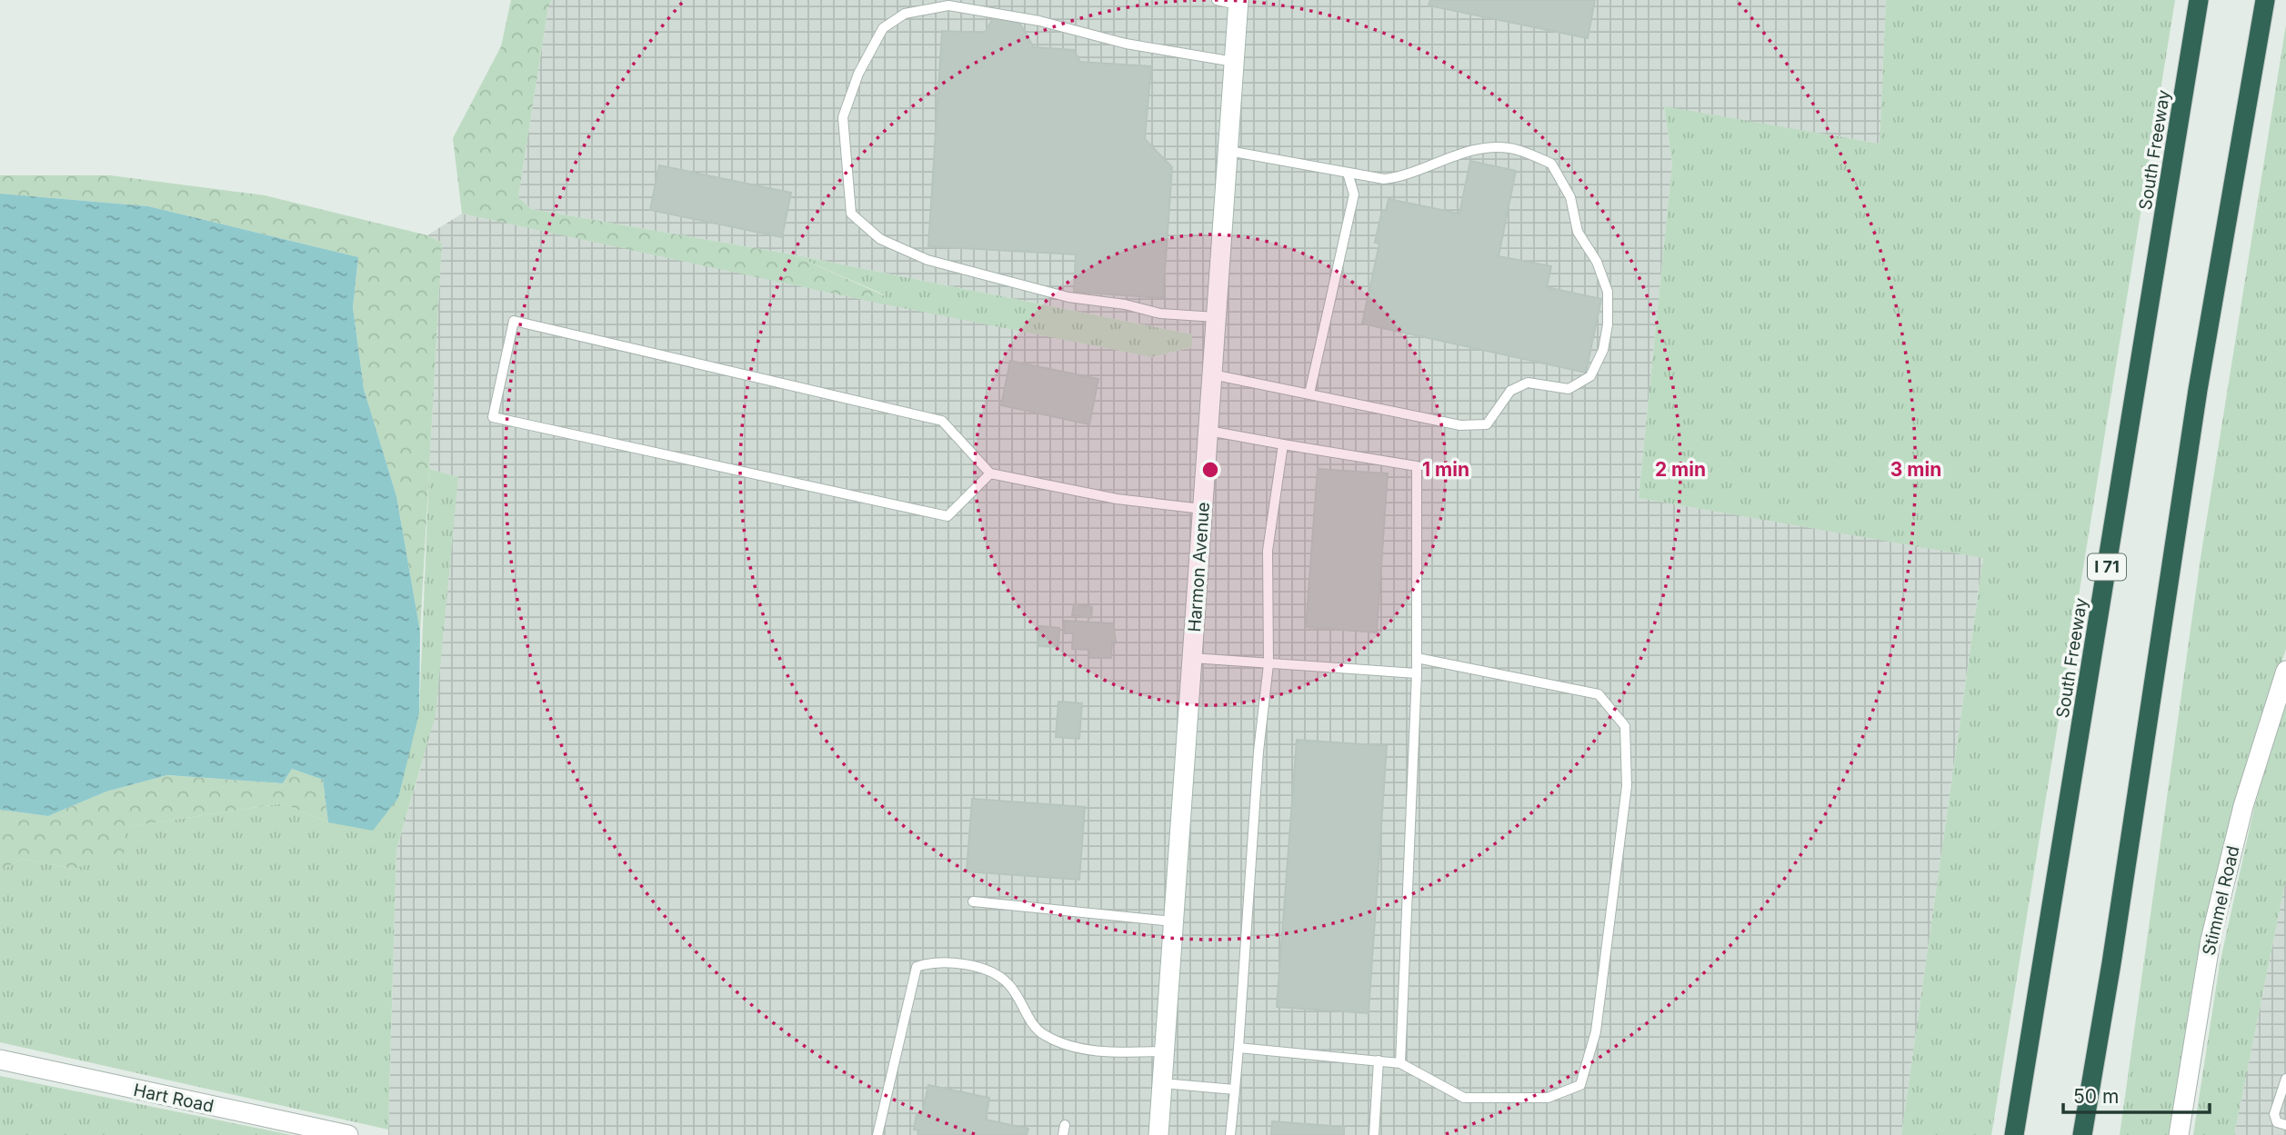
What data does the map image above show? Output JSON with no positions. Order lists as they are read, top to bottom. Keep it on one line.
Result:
{"streets":{"highway":["South Freeway","I 71"],"main road":["Harmon Avenue","Stimmel Road","Hart Road"]},"scale_bar":"50 m","rings":["1 min","2 min","3 min"]}
